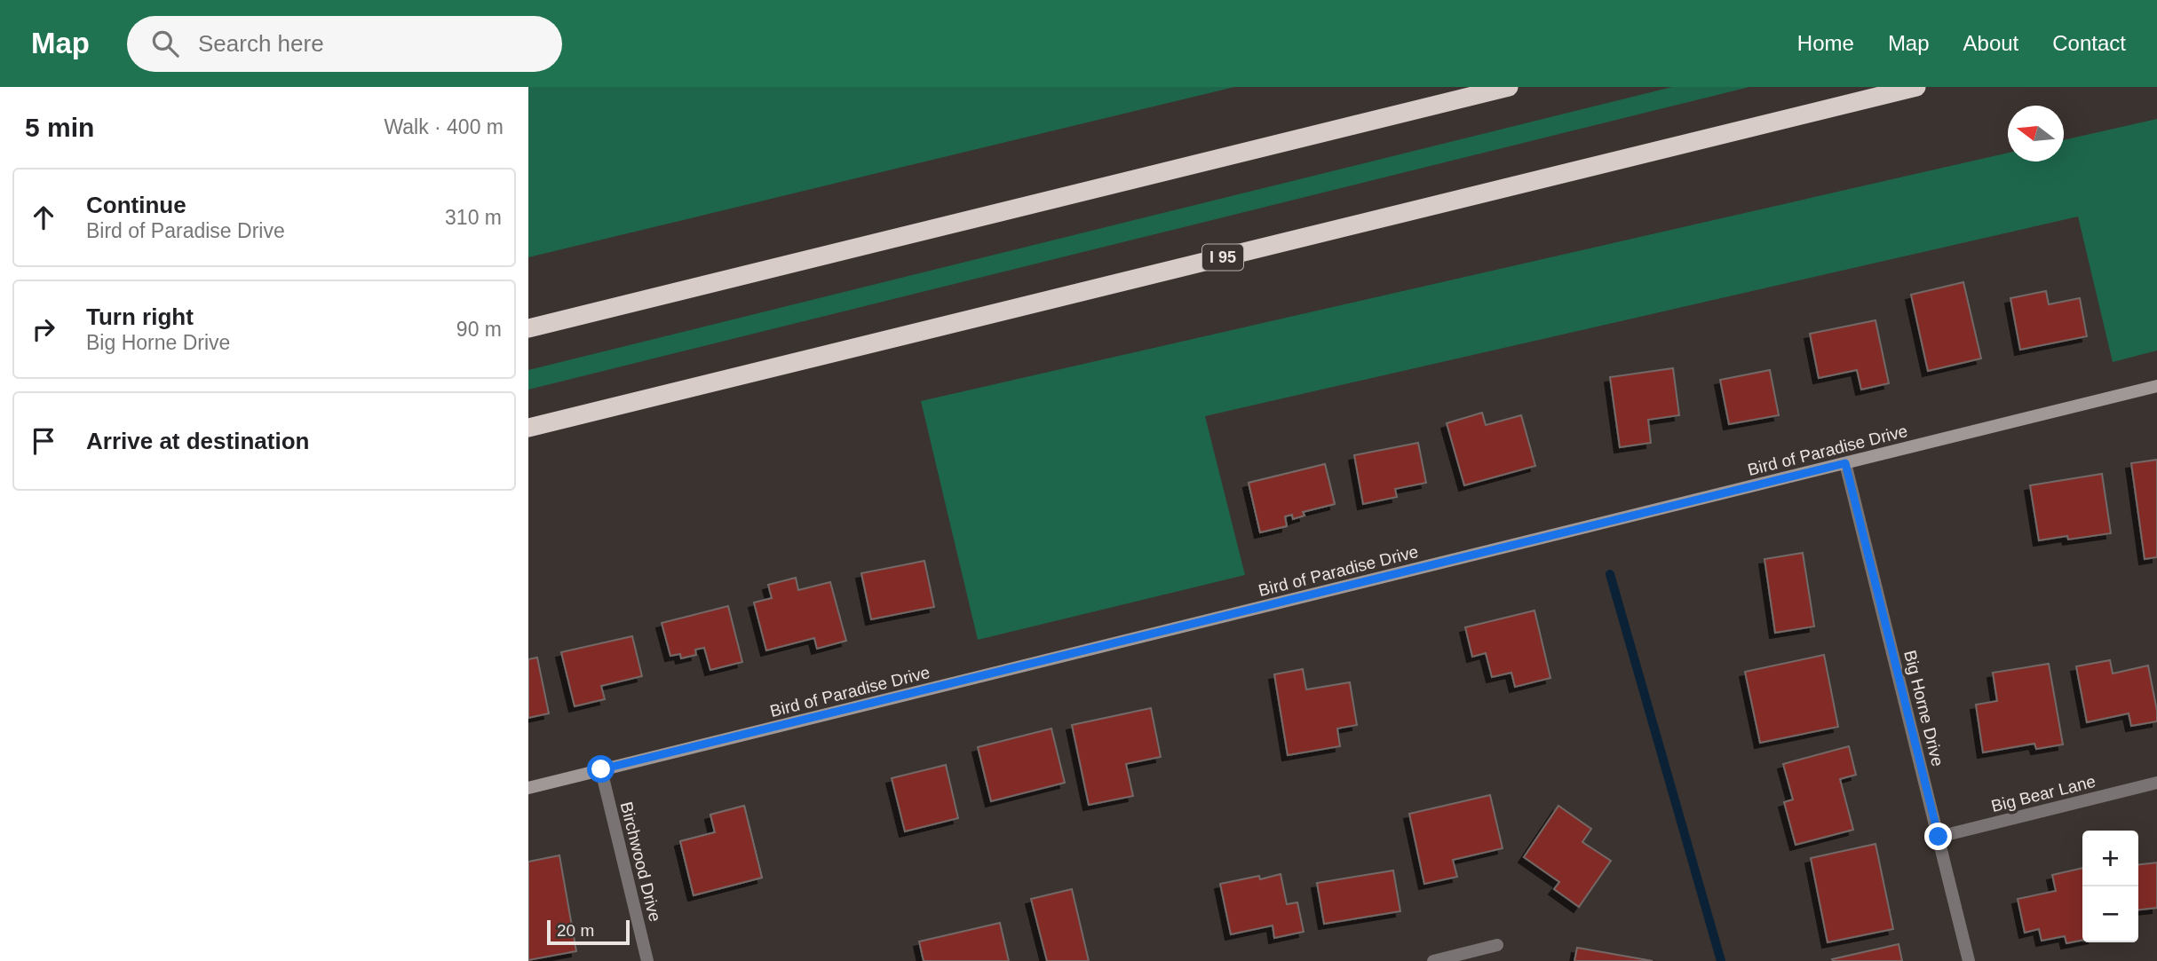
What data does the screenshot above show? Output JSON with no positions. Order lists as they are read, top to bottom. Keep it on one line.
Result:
{"streets":{"highway":["I 95"],"street":["Bird of Paradise Drive","Big Horne Drive","Big Bear Lane","Birchwood Drive"]},"crossings":[["Bird of Paradise Drive","Big Horne Drive"],["Bird of Paradise Drive","Birchwood Drive"],["Big Horne Drive","Big Bear Lane"]],"scale_bar":"20 m","north":"left","page":{"header":"Map","search":"Search here","nav":["Home","Map","About","Contact"],"heading":["5 min","Walk · 400 m"],"list":[["Continue","Bird of Paradise Drive","310 m"],["Turn right","Big Horne Drive","90 m"],"Arrive at destination"],"map_buttons":["+","−"],"scale":"20 m"}}
